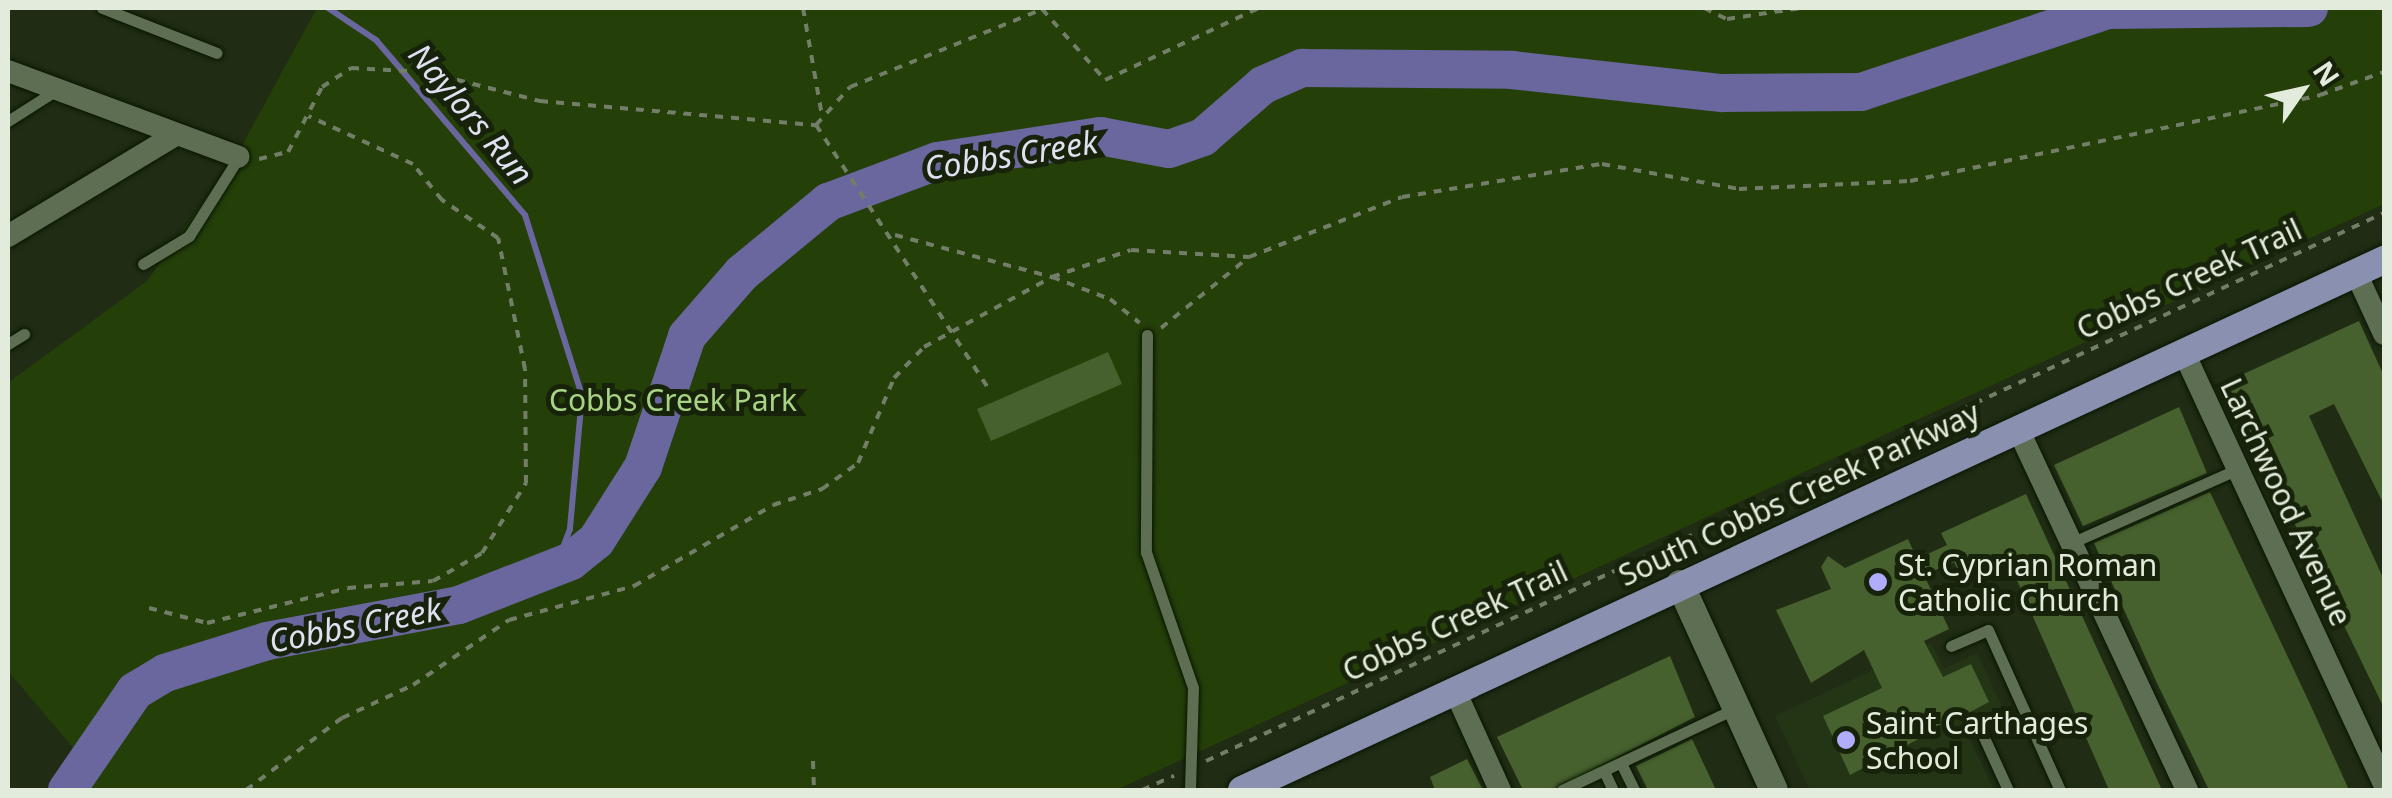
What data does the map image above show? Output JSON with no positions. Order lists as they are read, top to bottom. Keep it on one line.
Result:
{"streets":{"main road":["South Cobbs Creek Parkway"],"street":["Larchwood Avenue"],"path":["Cobbs Creek Trail"]},"crossings":[["South Cobbs Creek Parkway","Larchwood Avenue"]],"water":["Naylors Run","Cobbs Creek"],"parks":["Cobbs Creek Park"],"places":["St. Cyprian Roman Catholic Church","Saint Carthages School"],"north":"top right"}
